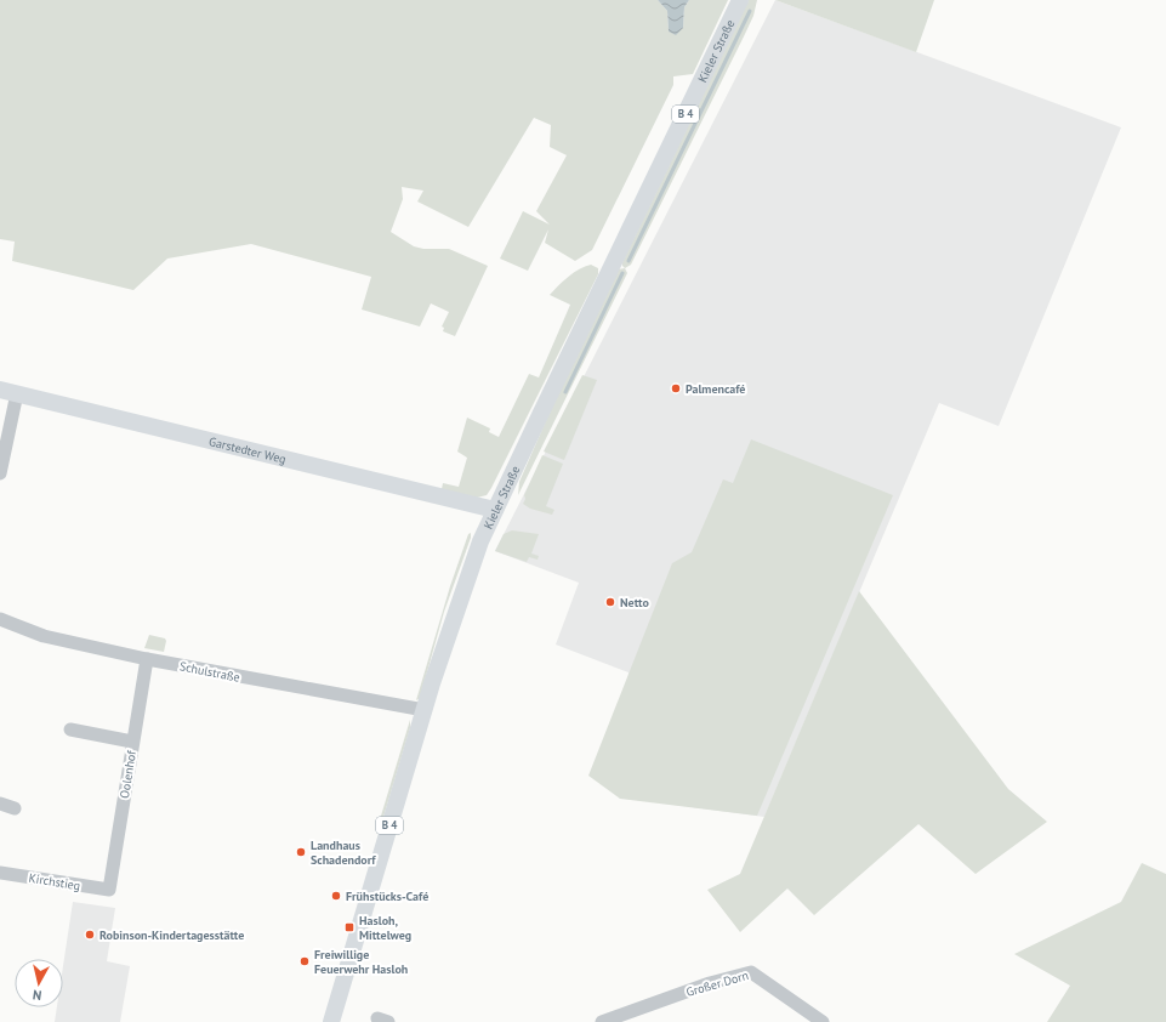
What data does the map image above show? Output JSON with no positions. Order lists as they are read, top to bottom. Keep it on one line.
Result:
{"streets":{"main road":["Kieler Straße","B 4","Garstedter Weg"],"street":["Schulstraße","Oolenhof","Kirchstieg","Großer Dorn"]},"crossings":[["Kieler Straße","Garstedter Weg"],["Kieler Straße","Schulstraße"],["Schulstraße","Oolenhof"],["Oolenhof","Kirchstieg"]],"places":{"other":["Palmencafé","Netto","Landhaus Schadendorf","Frühstücks-Café","Robinson-Kindertagesstätte","Freiwillige Feuerwehr Hasloh"],"transit":["Hasloh, Mittelweg"]},"north":"bottom"}
